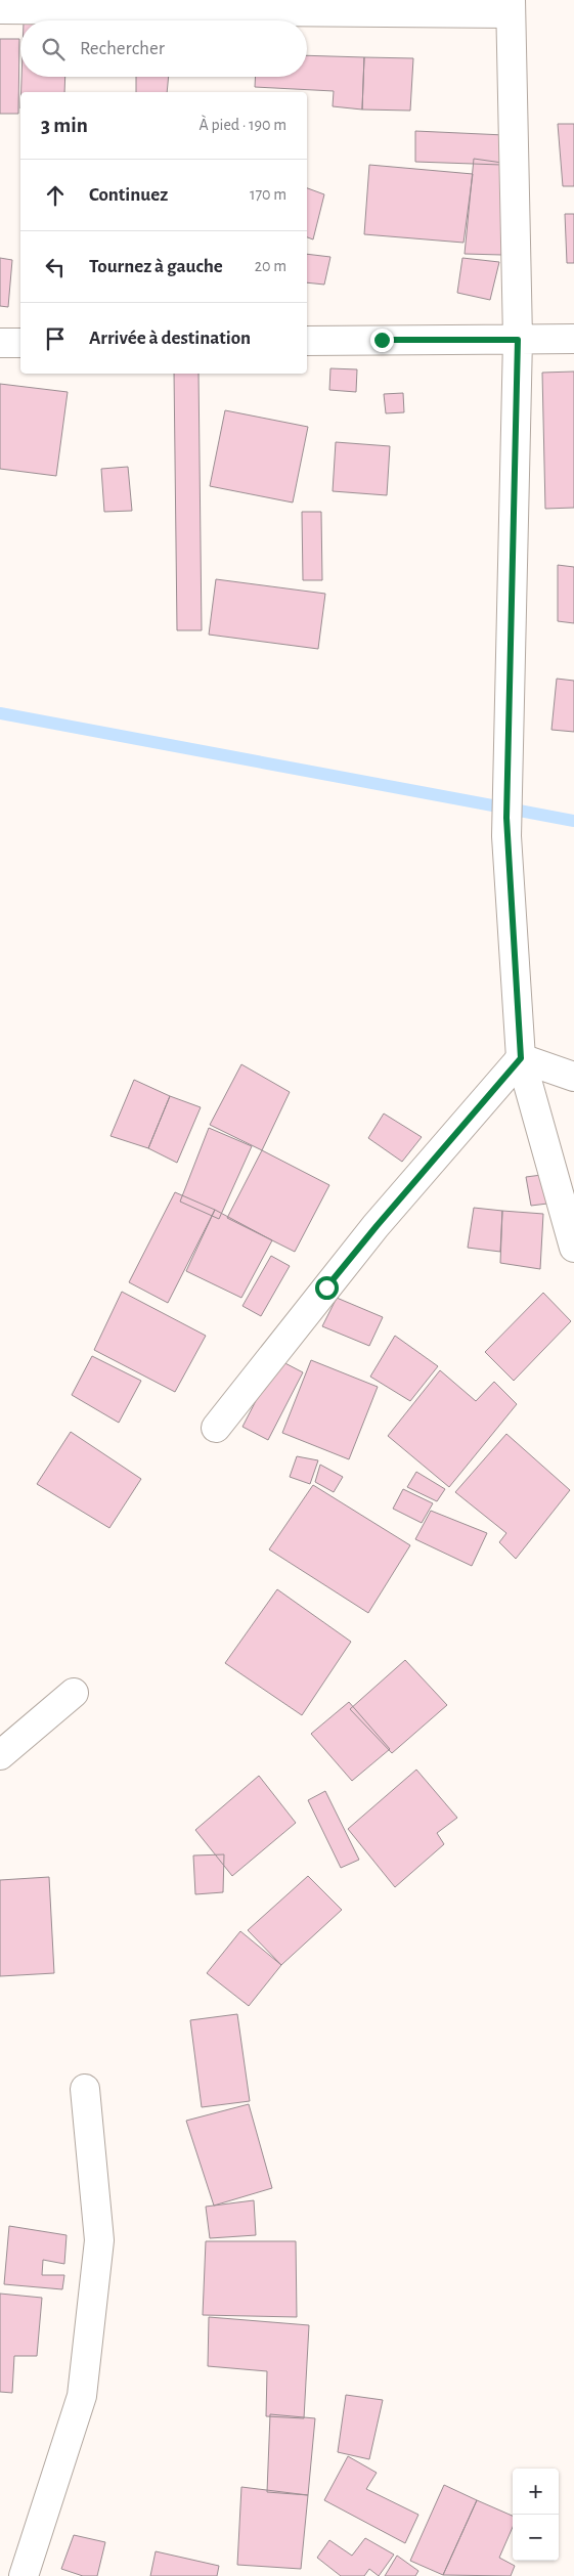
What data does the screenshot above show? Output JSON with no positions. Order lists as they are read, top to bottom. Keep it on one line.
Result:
{"page":{"search":"Rechercher","heading":["3 min","À pied · 190 m"],"list":[["Continuez","170 m"],["Tournez à gauche","20 m"],"Arrivée à destination"],"map_buttons":["+","−"]}}
